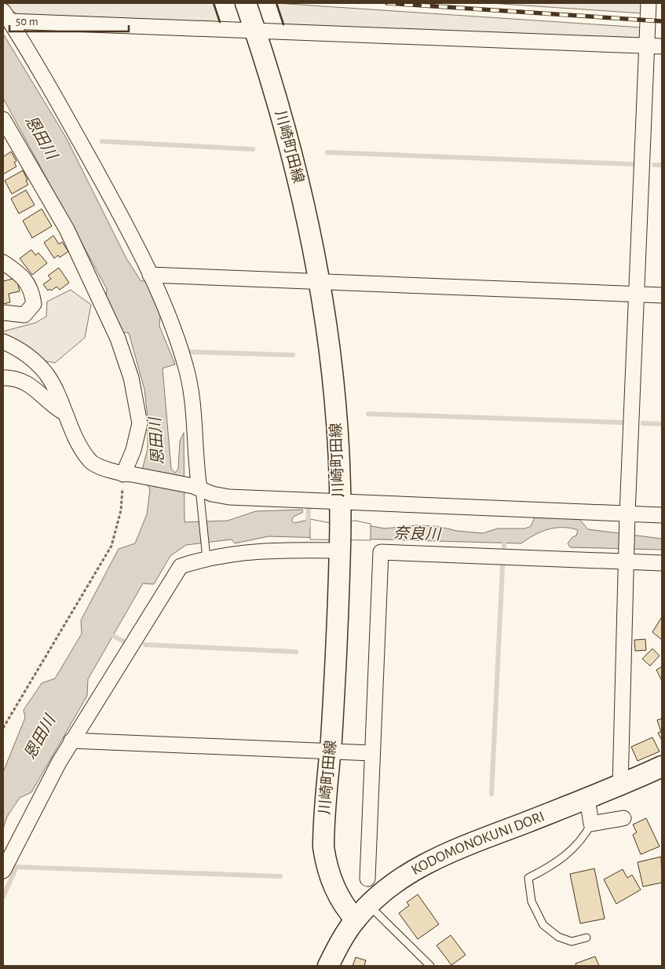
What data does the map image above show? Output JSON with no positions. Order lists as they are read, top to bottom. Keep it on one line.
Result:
{"streets":{"main road":["川崎町田線","KODOMONOKUNI DORI"]},"crossings":[["川崎町田線","KODOMONOKUNI DORI"]],"water":["恩田川","奈良川"],"scale_bar":"50 m"}
